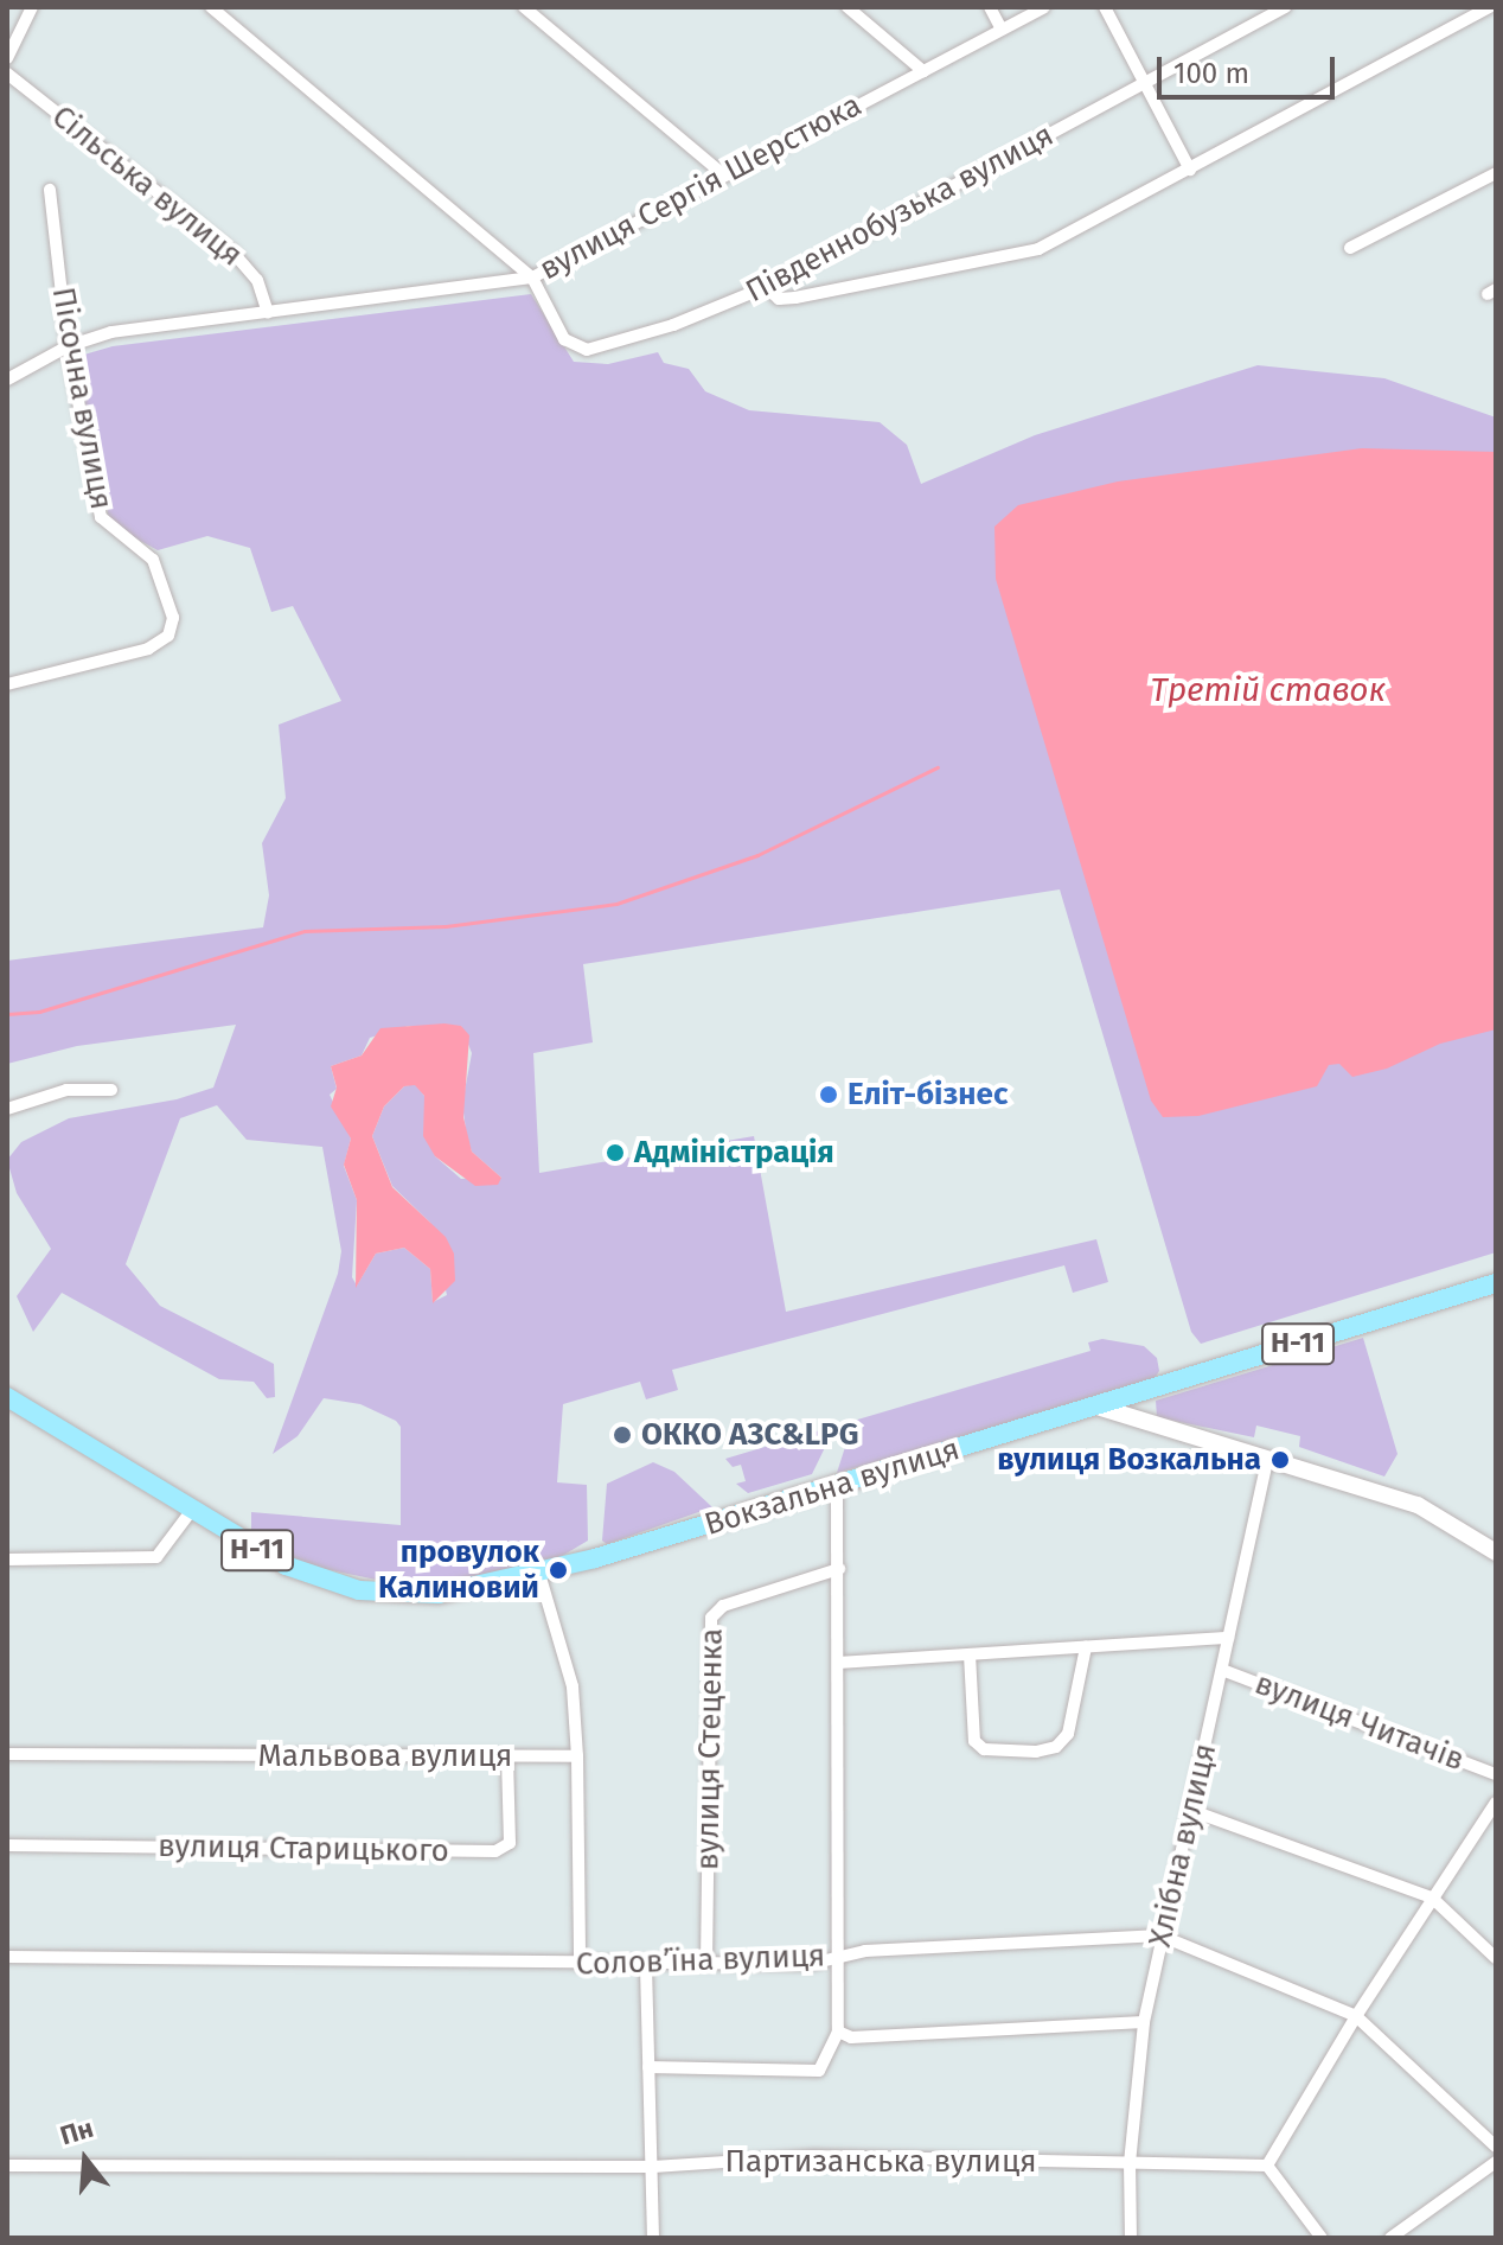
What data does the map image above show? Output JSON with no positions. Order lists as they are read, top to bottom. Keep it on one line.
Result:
{"streets":{"main road":["Н-11","Вокзальна вулиця"],"street":["Сільська вулиця","вулиця Сергія Шерстюка","Південнобузька вулиця","Пісочна вулиця","вулиця Читачів","вулиця Стеценка","Мальвова вулиця","Хлібна вулиця","вулиця Старицького","Соловʼїна вулиця","Партизанська вулиця"]},"crossings":[["Сільська вулиця","вулиця Сергія Шерстюка"],["вулиця Сергія Шерстюка","Південнобузька вулиця"],["вулиця Сергія Шерстюка","Пісочна вулиця"],["Н-11","Вокзальна вулиця"],["вулиця Читачів","Хлібна вулиця"],["вулиця Стеценка","Соловʼїна вулиця"],["Мальвова вулиця","вулиця Старицького"],["Хлібна вулиця","Соловʼїна вулиця"],["Хлібна вулиця","Партизанська вулиця"]],"water":["Третій ставок"],"places":["Еліт-бізнес","Адміністрація","ОККО АЗС&LPG","вулиця Возкальна","провулок Калиновий"],"scale_bar":"100 m","north":"top"}
